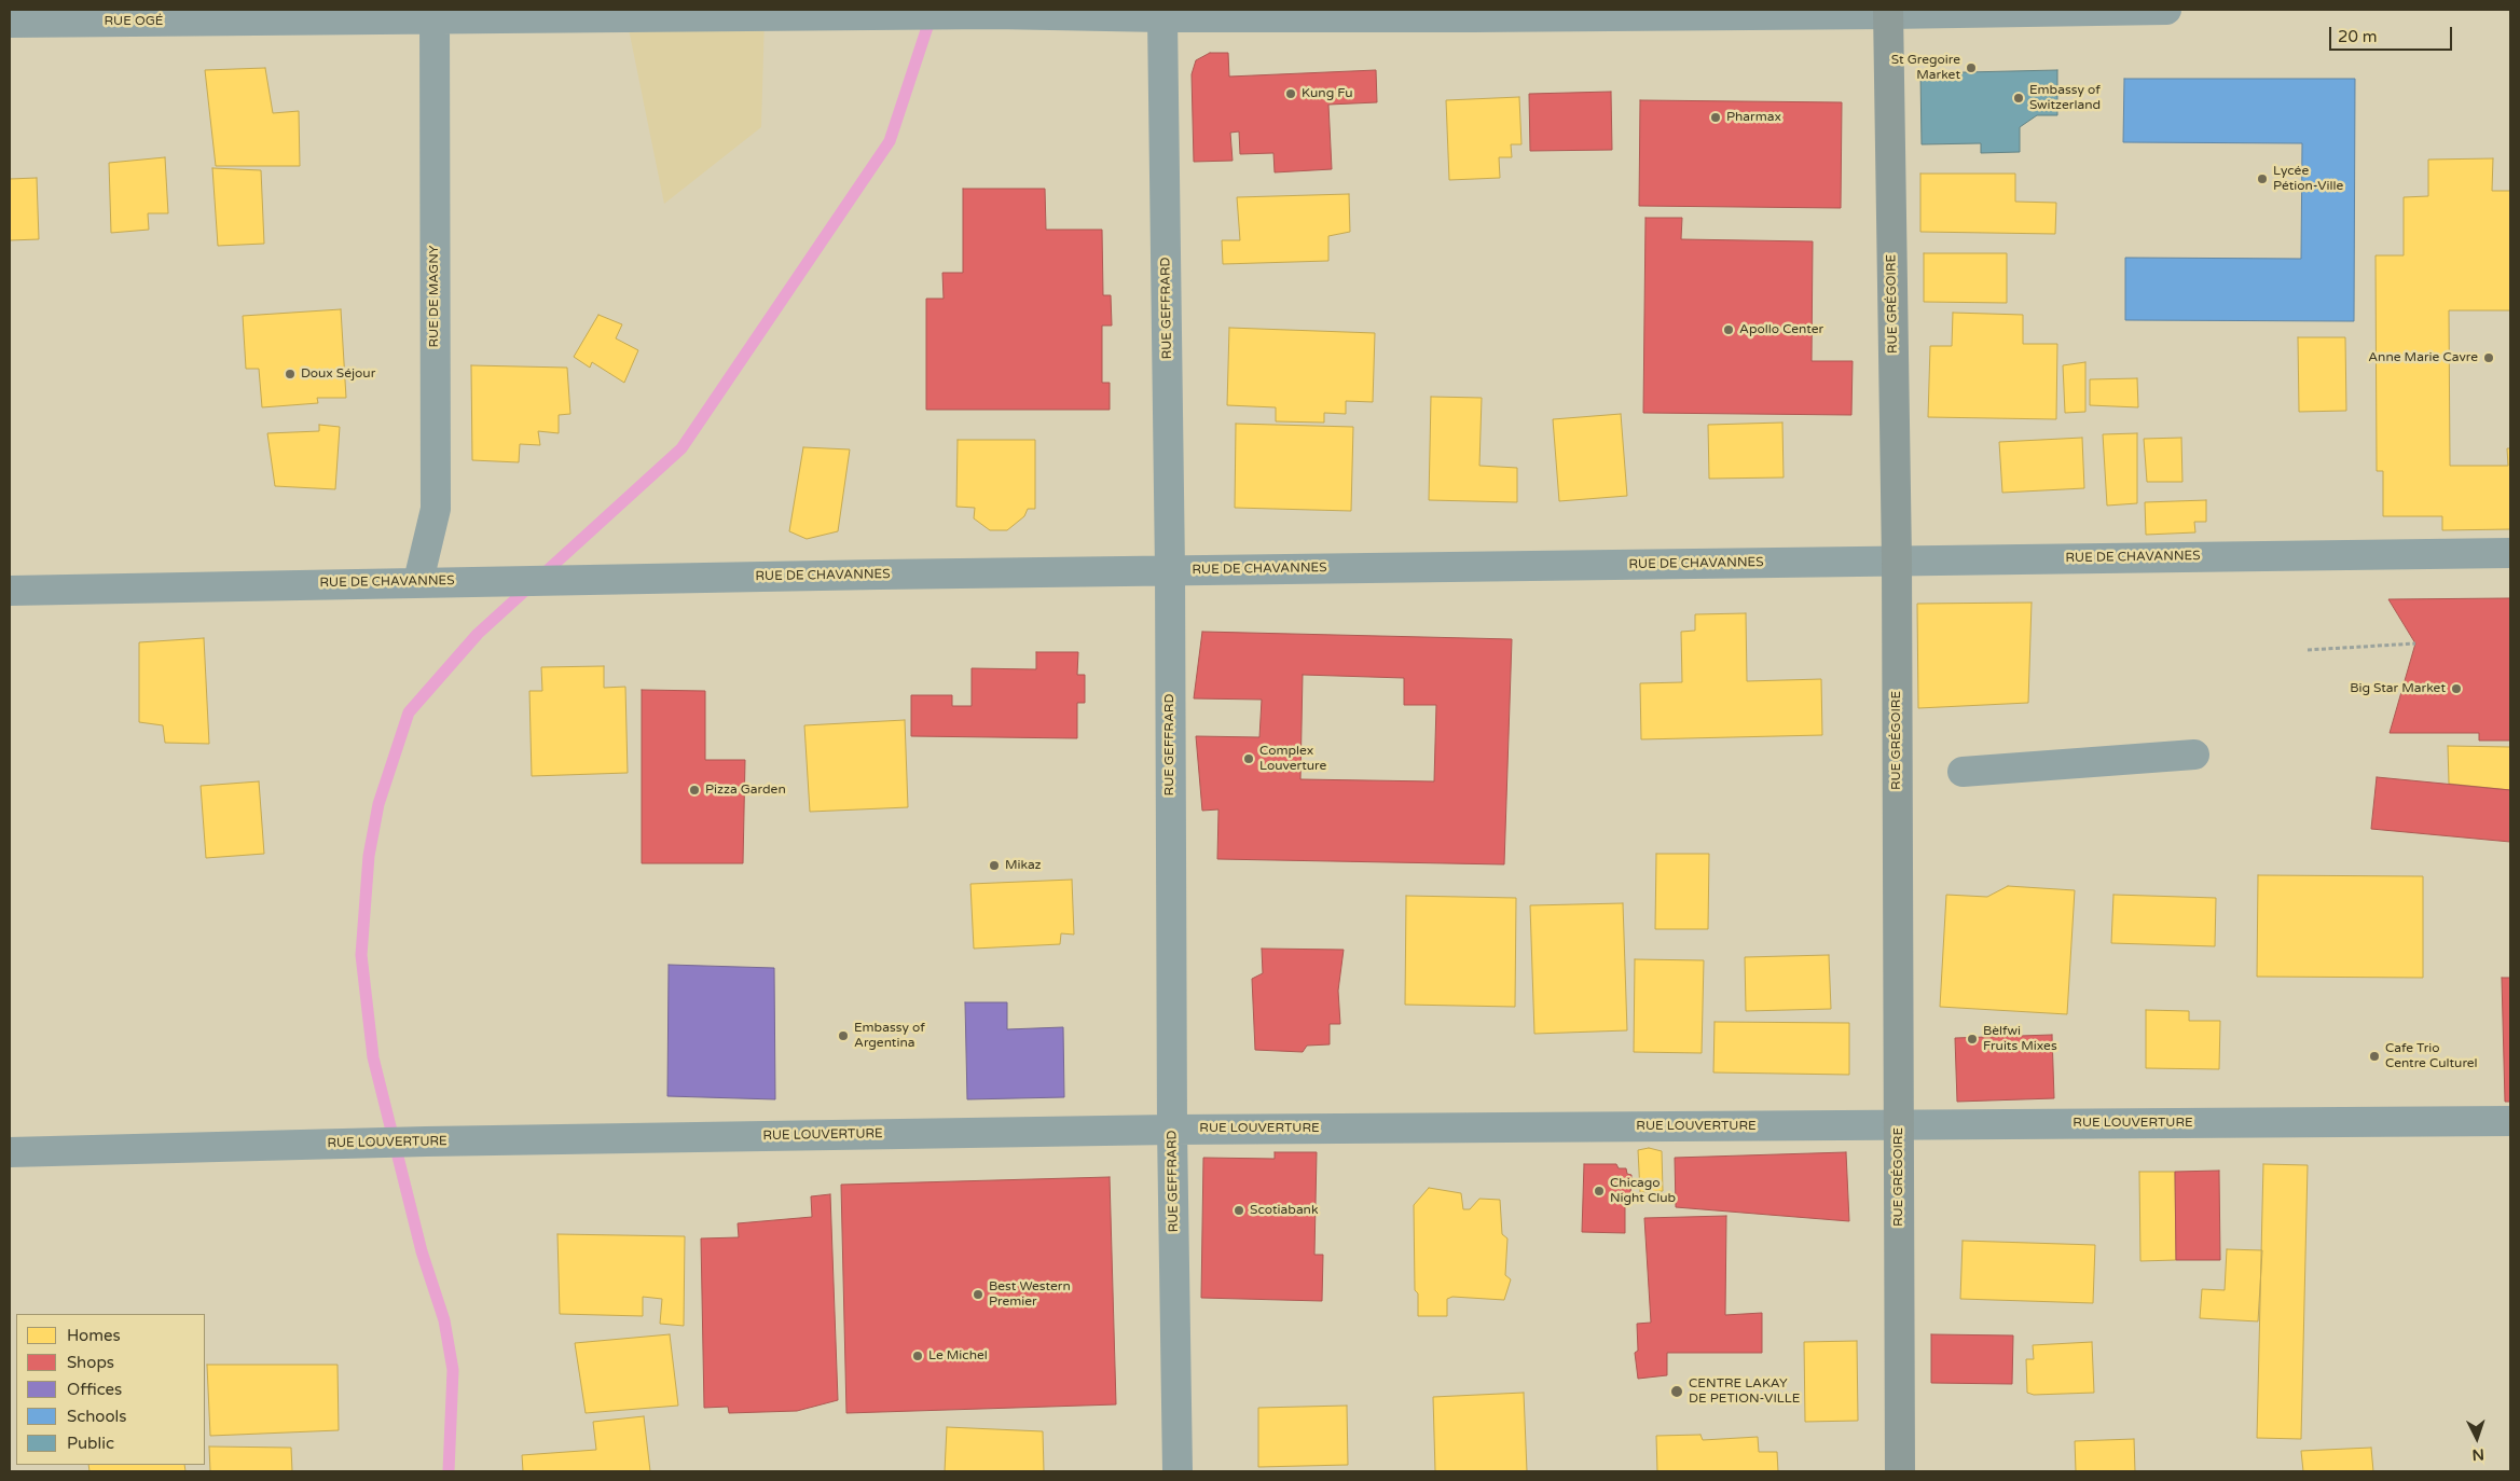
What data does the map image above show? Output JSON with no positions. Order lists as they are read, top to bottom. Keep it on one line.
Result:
{"streets":{"main road":["RUE GRÉGOIRE"],"street":["RUE OGÉ","RUE DE MAGNY","RUE GEFFRARD","RUE DE CHAVANNES","RUE LOUVERTURE"]},"crossings":[["RUE OGÉ","RUE DE MAGNY"],["RUE OGÉ","RUE GRÉGOIRE"],["RUE OGÉ","RUE GEFFRARD"],["RUE DE MAGNY","RUE DE CHAVANNES"],["RUE GRÉGOIRE","RUE DE CHAVANNES"],["RUE GRÉGOIRE","RUE LOUVERTURE"],["RUE GEFFRARD","RUE DE CHAVANNES"],["RUE GEFFRARD","RUE LOUVERTURE"]],"places":["St Gregoire Market","Kung Fu","Embassy of Switzerland","Pharmax","Lycée Pétion-Ville","Apollo Center","Anne Marie Cavre","Doux Séjour","Big Star Market","Complex Louverture","Pizza Garden","Mikaz","Embassy of Argentina","Bèlfwi Fruits Mixes","Cafe Trio Centre Culturel","Chicago Night Club","Scotiabank","Best Western Premier","Le Michel","CENTRE LAKAY DE PETION-VILLE"],"legend":["Homes","Shops","Offices","Schools","Public"],"scale_bar":"20 m","north":"bottom"}
